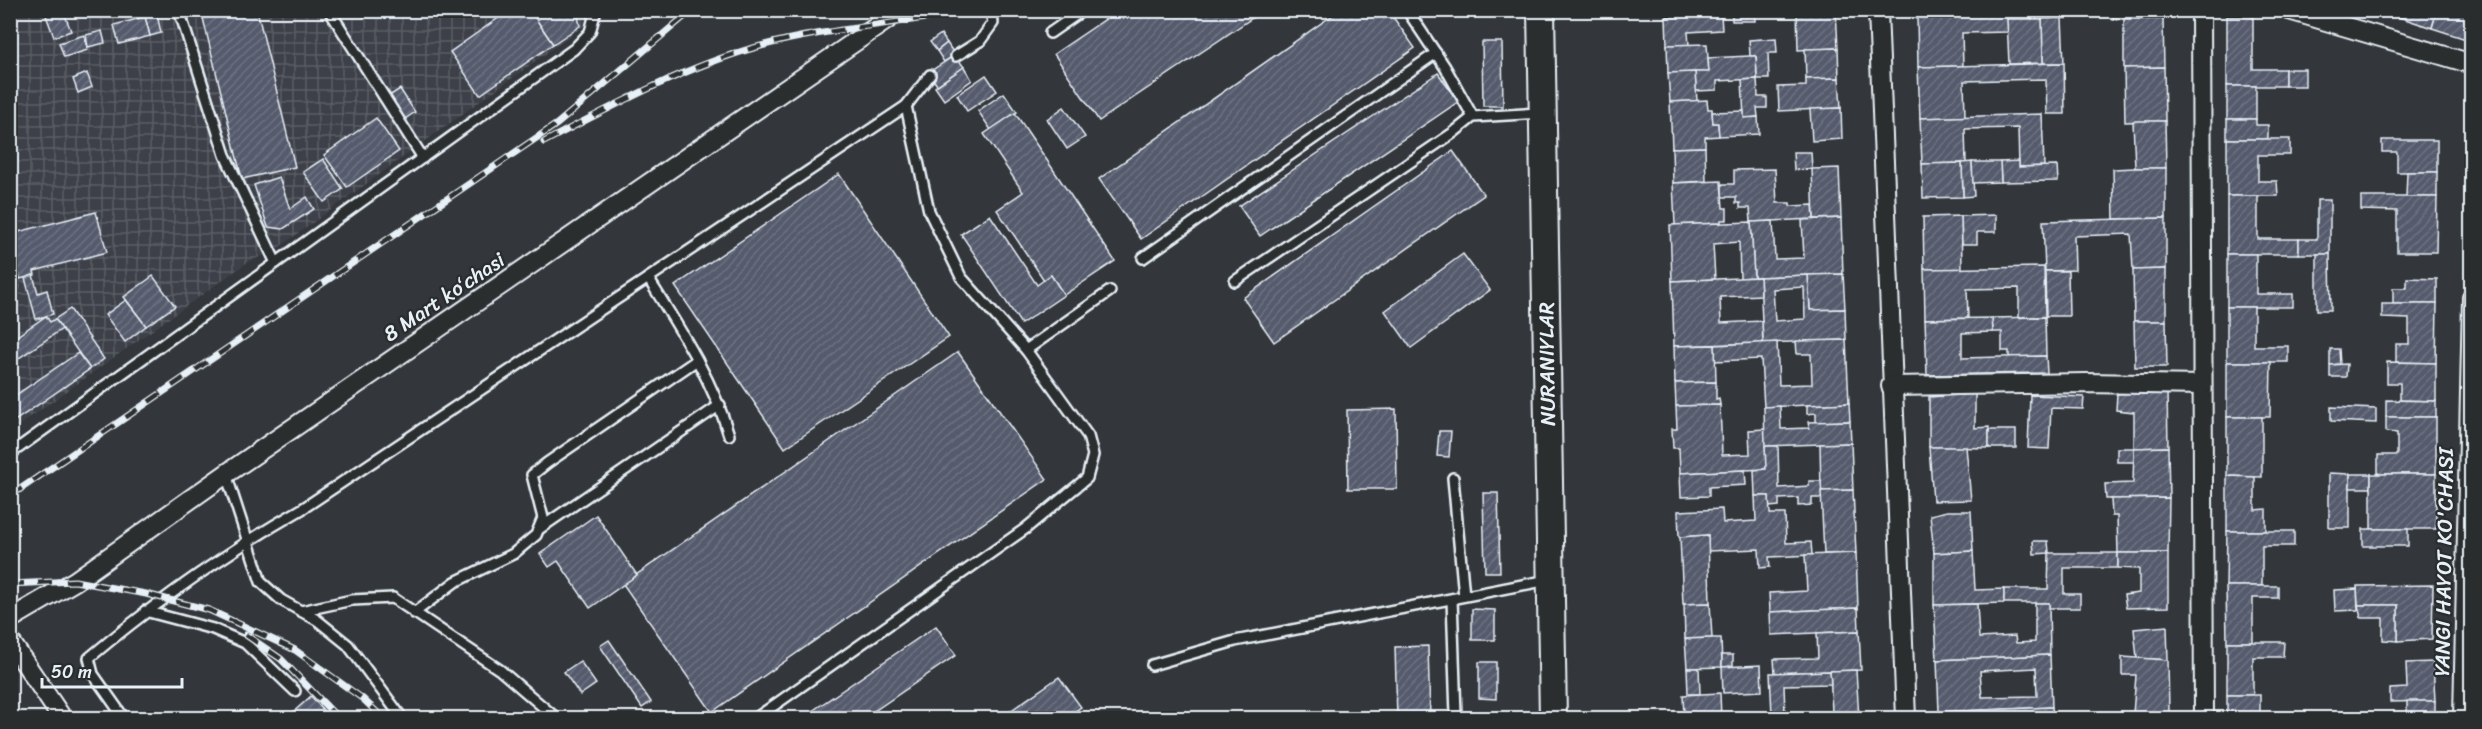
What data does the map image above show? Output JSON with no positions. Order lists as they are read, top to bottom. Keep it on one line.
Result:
{"streets":{"main road":["NURANIYLAR"],"street":["8 Mart koʻchasi","YANGI HAYOT KO'CHASI"]},"scale_bar":"50 m"}
